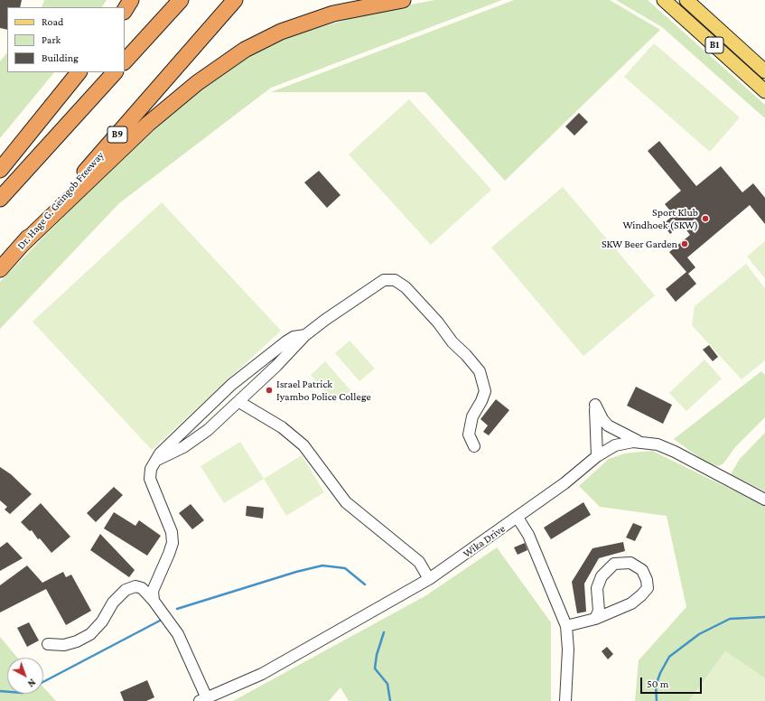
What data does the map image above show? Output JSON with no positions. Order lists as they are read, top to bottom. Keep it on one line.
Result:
{"streets":{"highway":["B9","Dr. Hage G. Geingob Freeway"],"main road":["B1"],"street":["Wika Drive"]},"places":["Sport Klub Windhoek (SKW)","SKW Beer Garden","Israel Patrick Iyambo Police College"],"legend":["Road","Park","Building"],"scale_bar":"50 m","north":"bottom right"}
